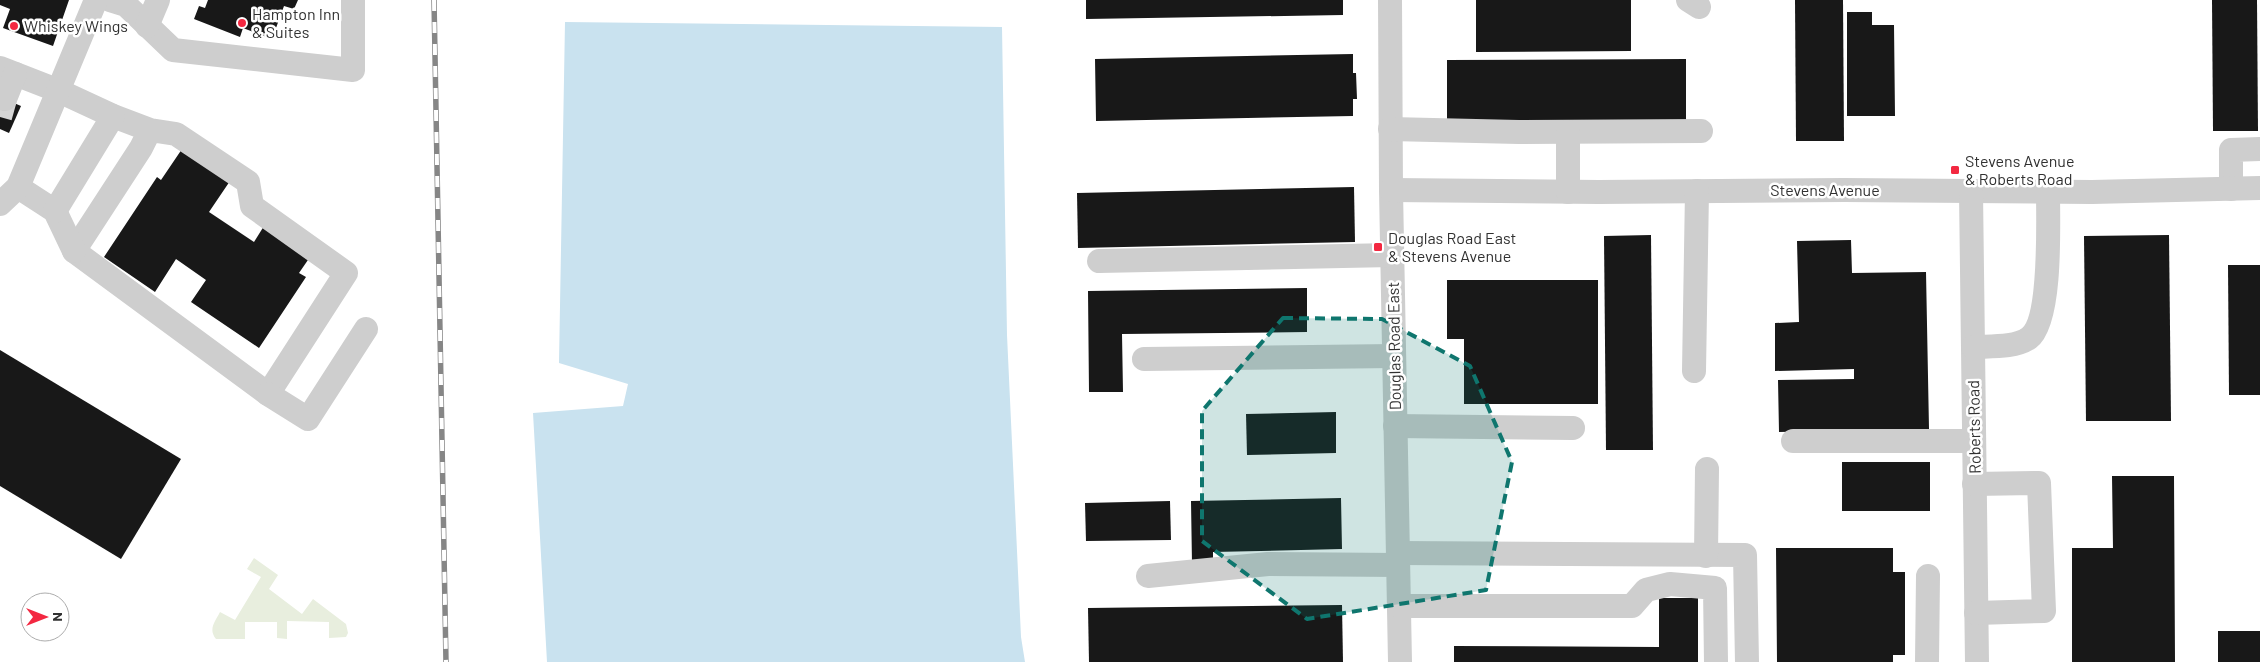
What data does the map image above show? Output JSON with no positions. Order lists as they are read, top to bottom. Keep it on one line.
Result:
{"streets":{"street":["Stevens Avenue","Douglas Road East","Roberts Road"]},"crossings":[["Stevens Avenue","Douglas Road East"],["Stevens Avenue","Roberts Road"]],"places":{"other":["Hampton Inn & Suites","Whiskey Wings"],"transit":["Stevens Avenue & Roberts Road","Douglas Road East & Stevens Avenue"]},"north":"right"}
